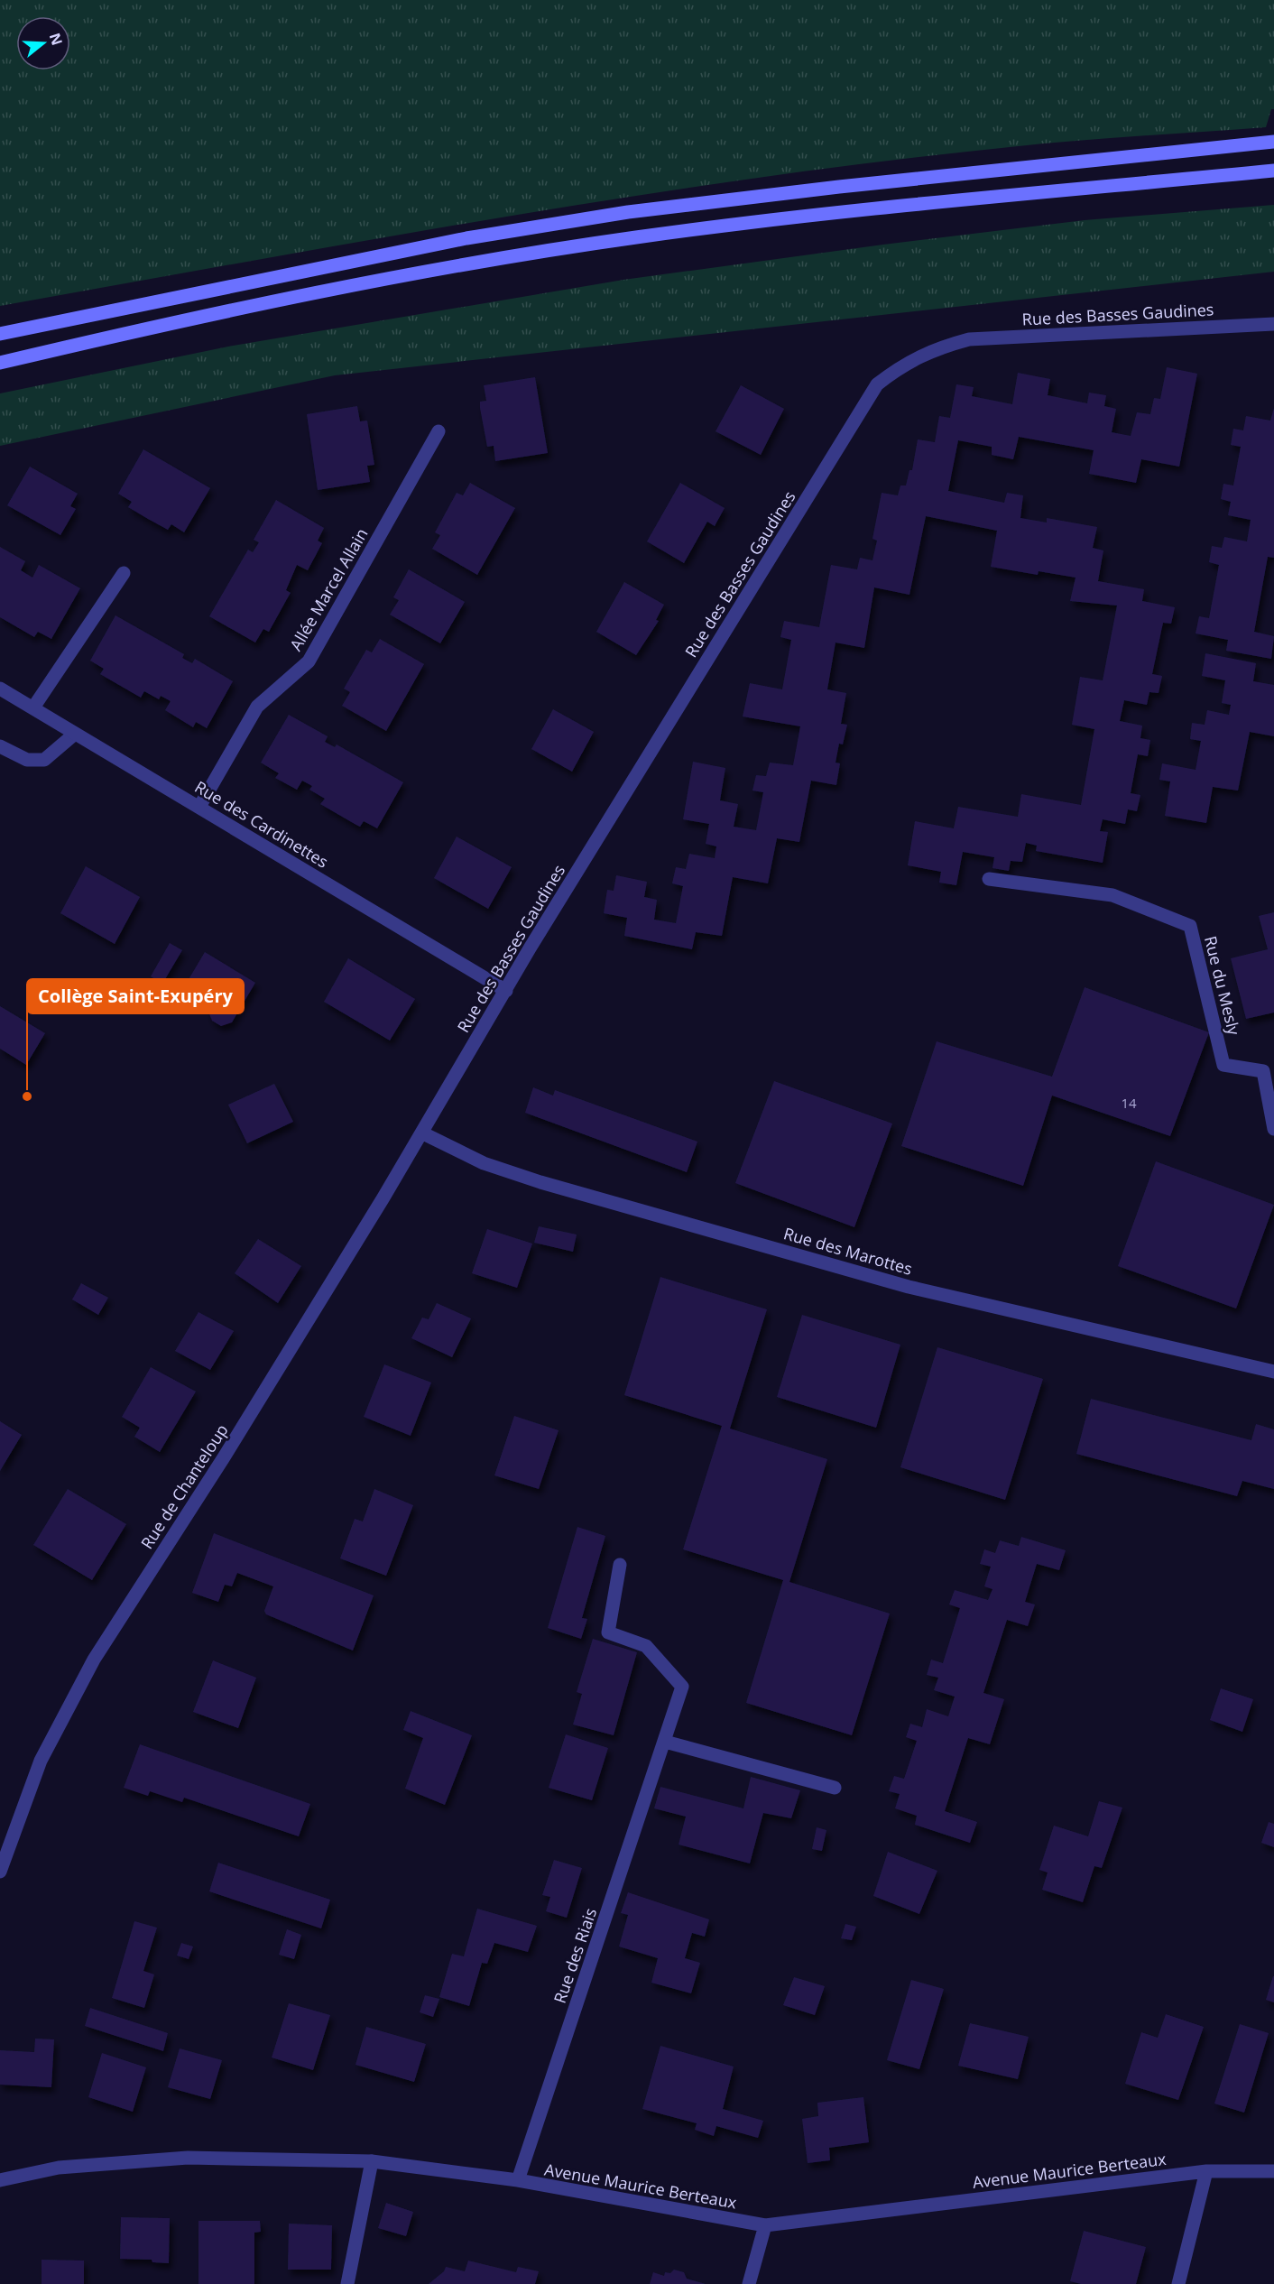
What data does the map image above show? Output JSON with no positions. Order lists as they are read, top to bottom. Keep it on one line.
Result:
{"streets":{"street":["Rue des Basses Gaudines","Allée Marcel Allain","Rue des Cardinettes","Rue du Mesly","Rue des Marottes","Rue de Chanteloup","Rue des Riais","Avenue Maurice Berteaux"]},"crossings":[["Rue des Basses Gaudines","Rue des Cardinettes"],["Rue des Basses Gaudines","Rue des Marottes"],["Rue des Basses Gaudines","Rue de Chanteloup"],["Allée Marcel Allain","Rue des Cardinettes"],["Rue des Marottes","Rue de Chanteloup"],["Rue des Riais","Avenue Maurice Berteaux"]],"places":["Collège Saint-Exupéry"],"house_numbers":["14"],"north":"right"}
